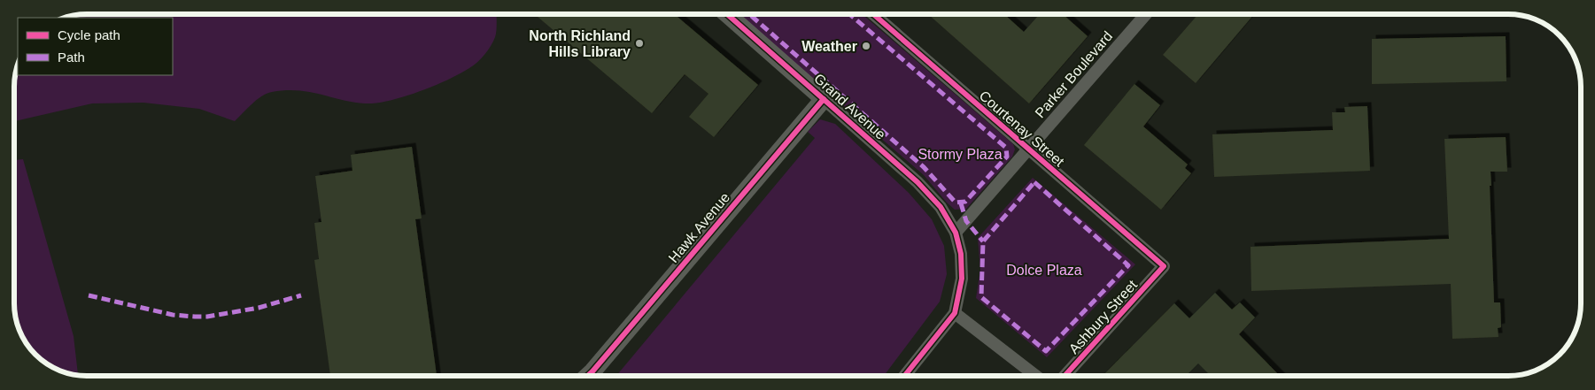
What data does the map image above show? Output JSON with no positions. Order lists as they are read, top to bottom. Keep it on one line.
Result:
{"streets":{"street":["Parker Boulevard","Grand Avenue","Courtenay Street","Hawk Avenue","Ashbury Street"]},"crossings":[["Parker Boulevard","Grand Avenue"],["Parker Boulevard","Courtenay Street"],["Grand Avenue","Hawk Avenue"],["Courtenay Street","Ashbury Street"]],"parks":["Stormy Plaza","Dolce Plaza"],"places":["North Richland Hills Library","Weather"],"legend":["Cycle path","Path"]}
